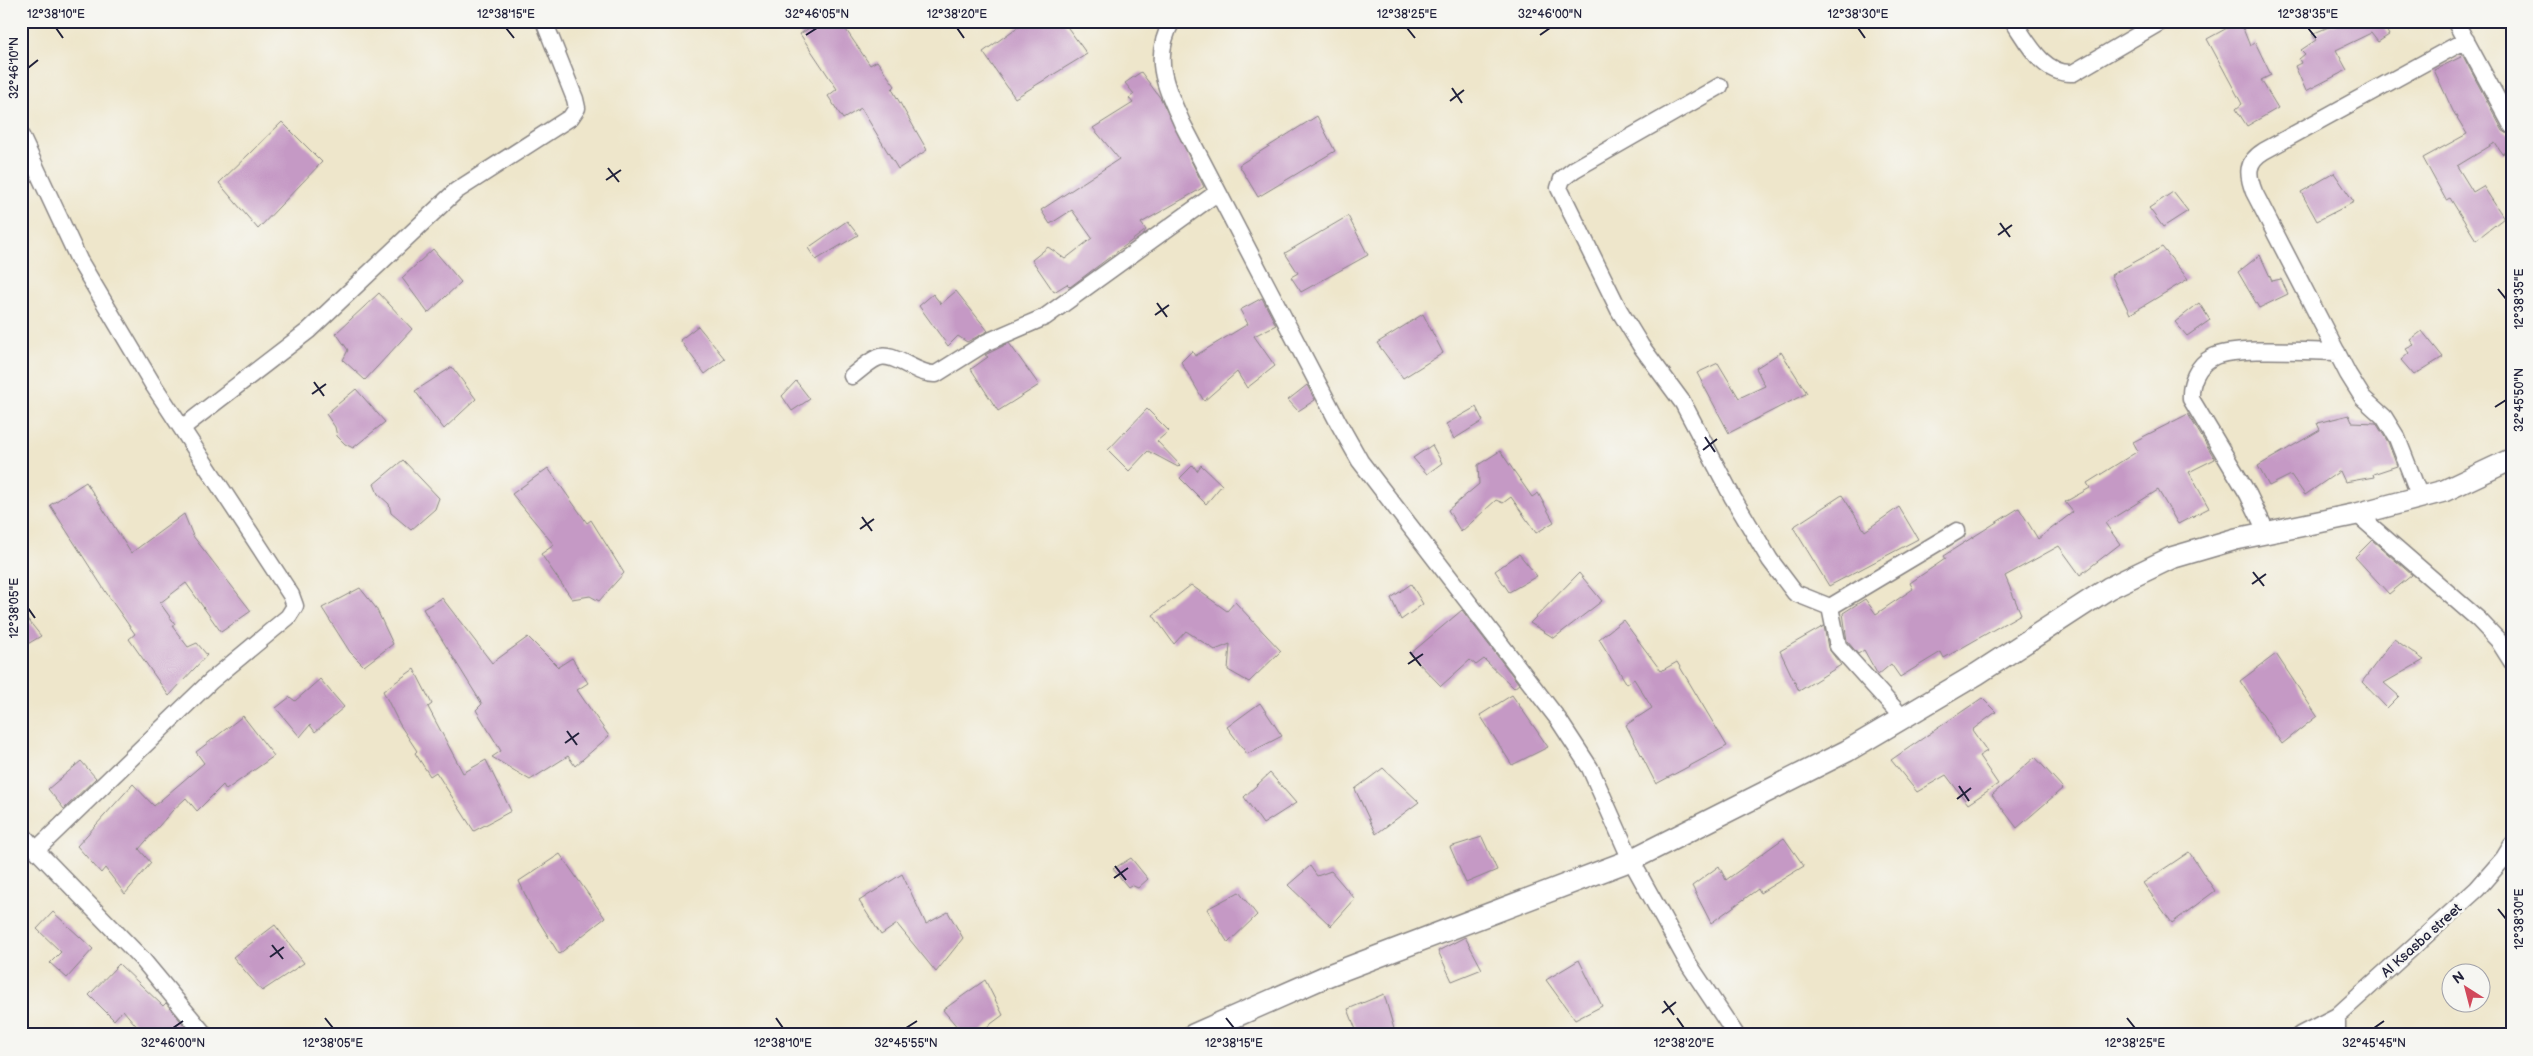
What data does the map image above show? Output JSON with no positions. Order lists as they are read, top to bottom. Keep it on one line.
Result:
{"streets":{"street":["Al Ksasba street"]},"north":"top left","coordinates":["12°38'10\"E","12°38'15\"E","32°46'05\"N","12°38'20\"E","12°38'25\"E","32°46'00\"N","12°38'30\"E","12°38'35\"E","32°46'10\"N","32°45'50\"N","12°38'05\"E","32°45'55\"N","32°45'45\"N"]}
